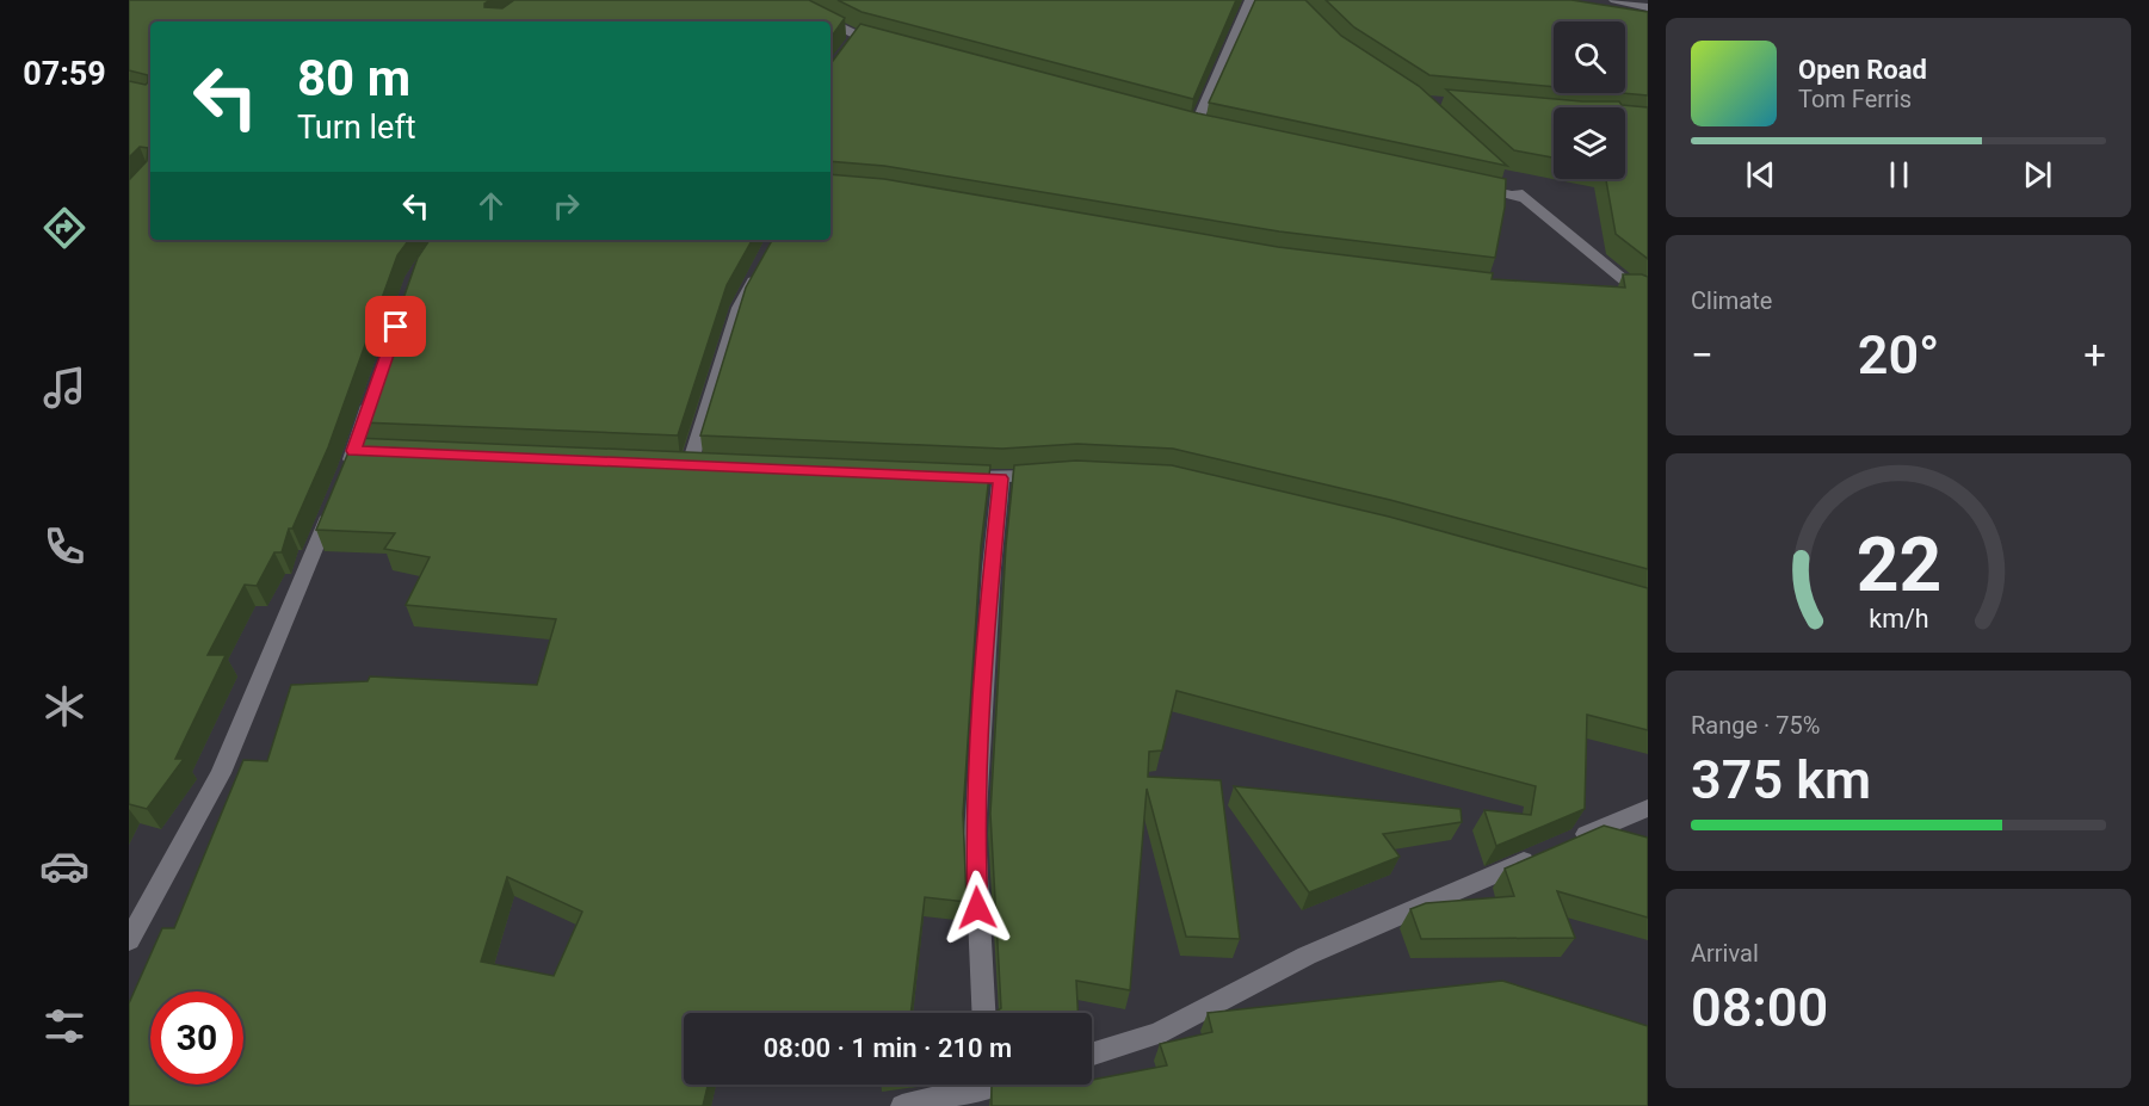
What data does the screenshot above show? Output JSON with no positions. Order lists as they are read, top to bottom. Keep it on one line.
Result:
{"page":{"tabs":"07:59","turn":["80 m","Turn left"],"song":["Open Road","Tom Ferris"],"tile":["Climate",["Range · 75%","375 km"],["Arrival","08:00"]],"heat":["−","20°","+"],"limit":"30","trip":"08:00 · 1 min · 210 m","gauge":["22","km/h"]}}
